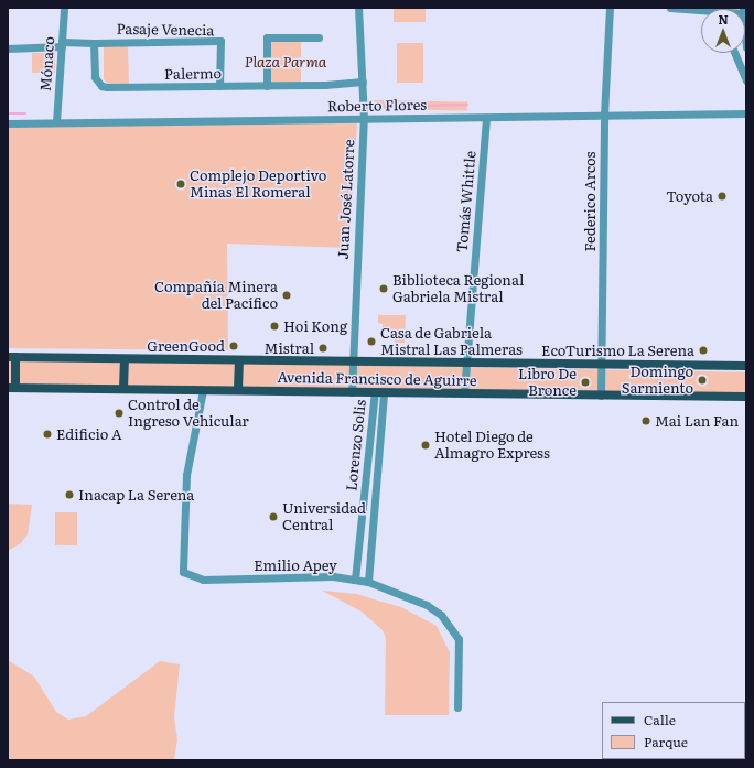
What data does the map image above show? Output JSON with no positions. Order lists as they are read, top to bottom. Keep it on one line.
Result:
{"streets":{"main road":["Avenida Francisco de Aguirre"],"street":["Pasaje Venecia","Mónaco","Palermo","Roberto Flores","Juan José Latorre","Tomás Whittle","Federico Arcos","Lorenzo Solis","Emilio Apey"]},"crossings":[["Pasaje Venecia","Palermo"],["Mónaco","Roberto Flores"],["Palermo","Juan José Latorre"],["Roberto Flores","Juan José Latorre"],["Roberto Flores","Tomás Whittle"],["Roberto Flores","Federico Arcos"],["Juan José Latorre","Avenida Francisco de Aguirre"],["Tomás Whittle","Avenida Francisco de Aguirre"],["Federico Arcos","Avenida Francisco de Aguirre"],["Avenida Francisco de Aguirre","Lorenzo Solis"],["Avenida Francisco de Aguirre","Emilio Apey"],["Lorenzo Solis","Emilio Apey"]],"parks":["Plaza Parma"],"places":["Complejo Deportivo Minas El Romeral","Toyota","Biblioteca Regional Gabriela Mistral","Compañía Minera del Pacífico","Hoi Kong","Casa de Gabriela Mistral Las Palmeras","GreenGood","Mistral","EcoTurismo La Serena","Domingo Sarmiento","Libro De Bronce","Control de Ingreso Vehicular","Mai Lan Fan","Edificio A","Hotel Diego de Almagro Express","Inacap La Serena","Universidad Central"],"legend":["Calle","Parque"],"north":"top"}
